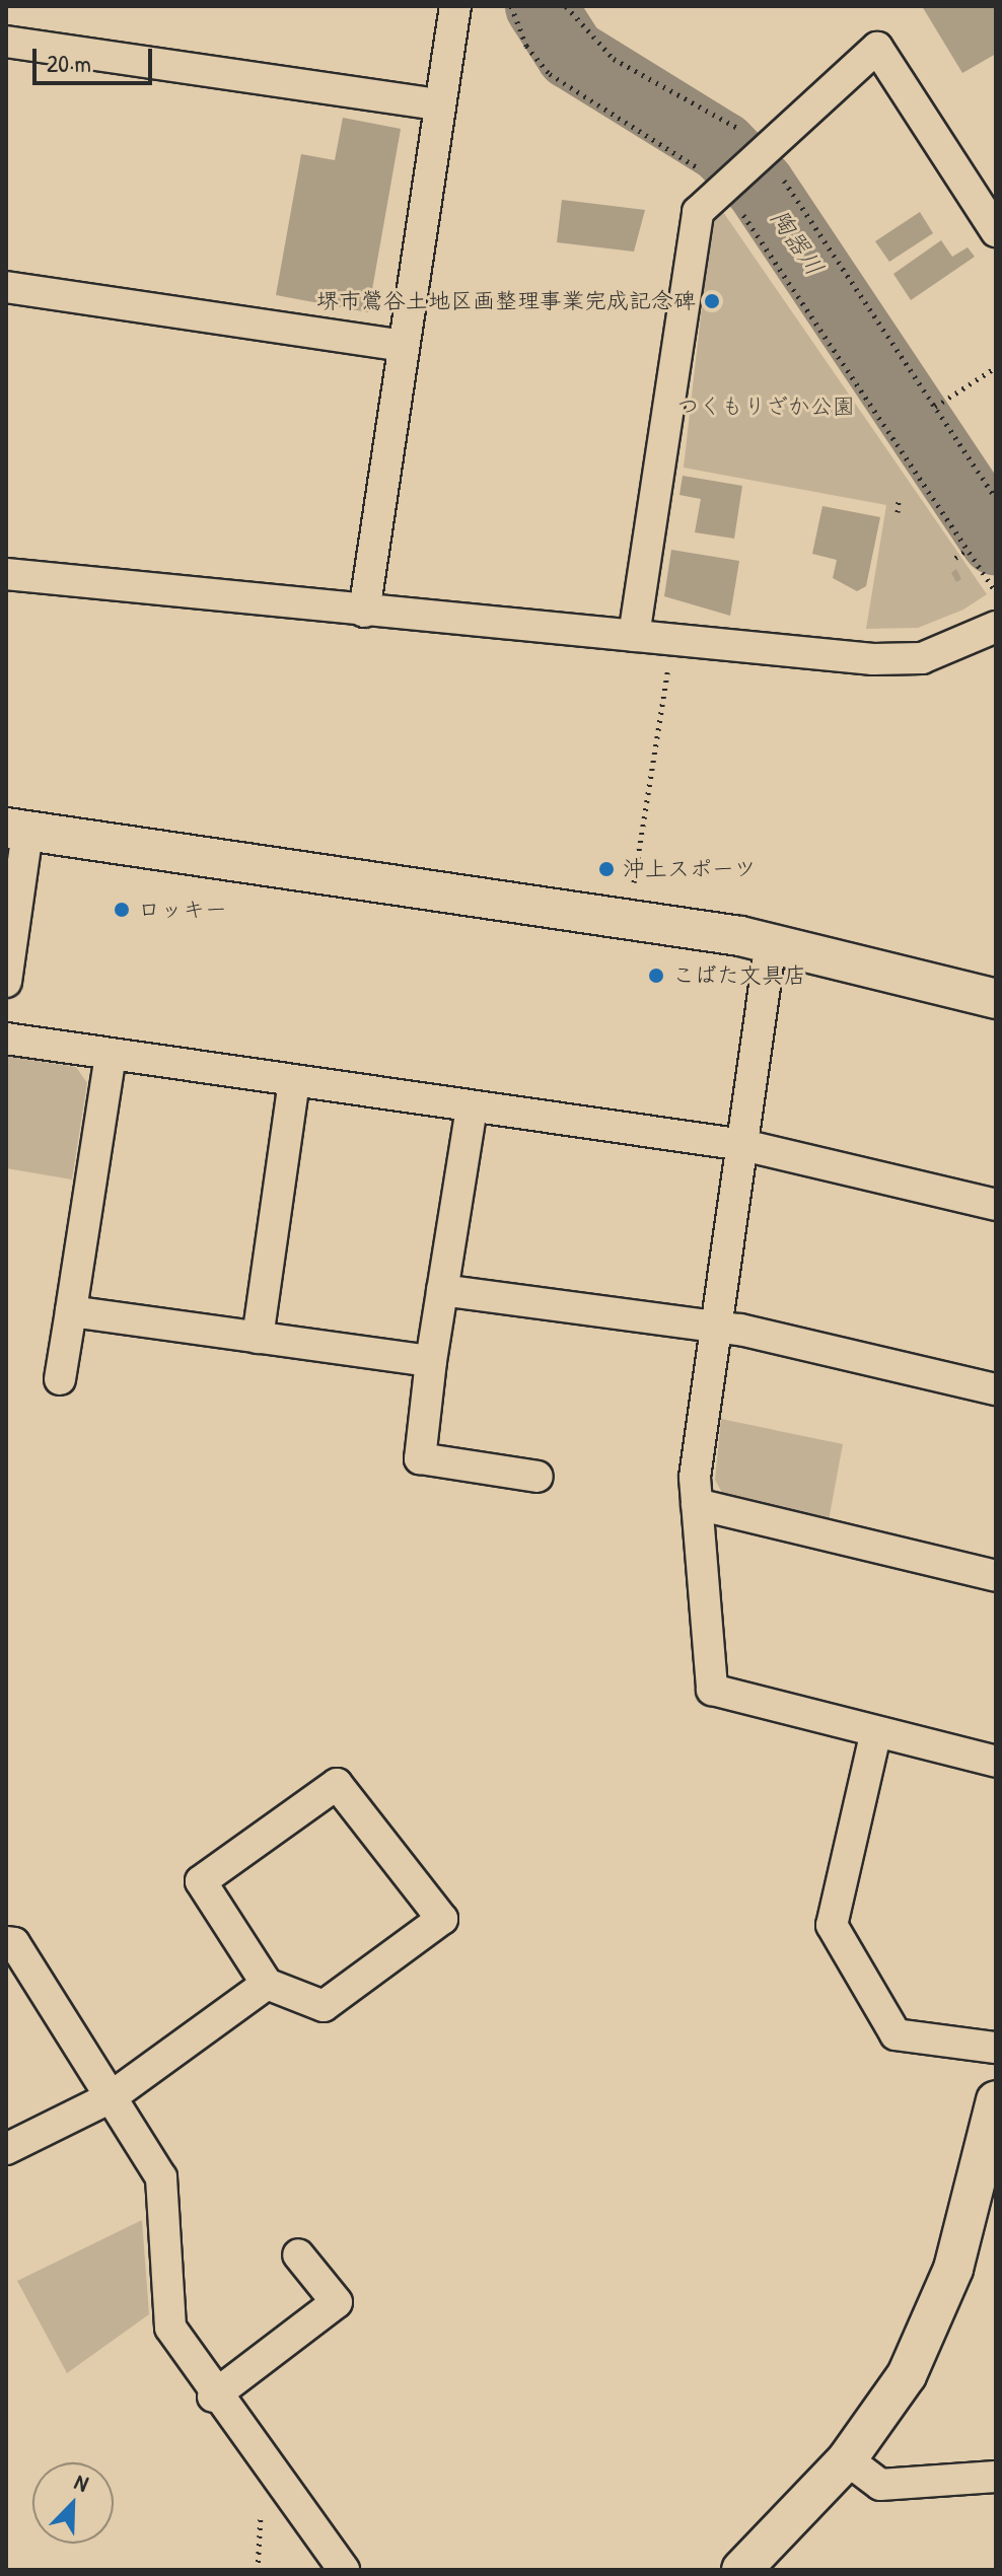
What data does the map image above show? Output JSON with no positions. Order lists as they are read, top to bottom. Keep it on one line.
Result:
{"water":["陶器川"],"parks":["つくもりざか公園"],"places":["堺市鶯谷土地区画整理事業完成記念碑","沖上スポーツ","ロッキー","こばた文具店"],"scale_bar":"20 m","north":"top right"}
